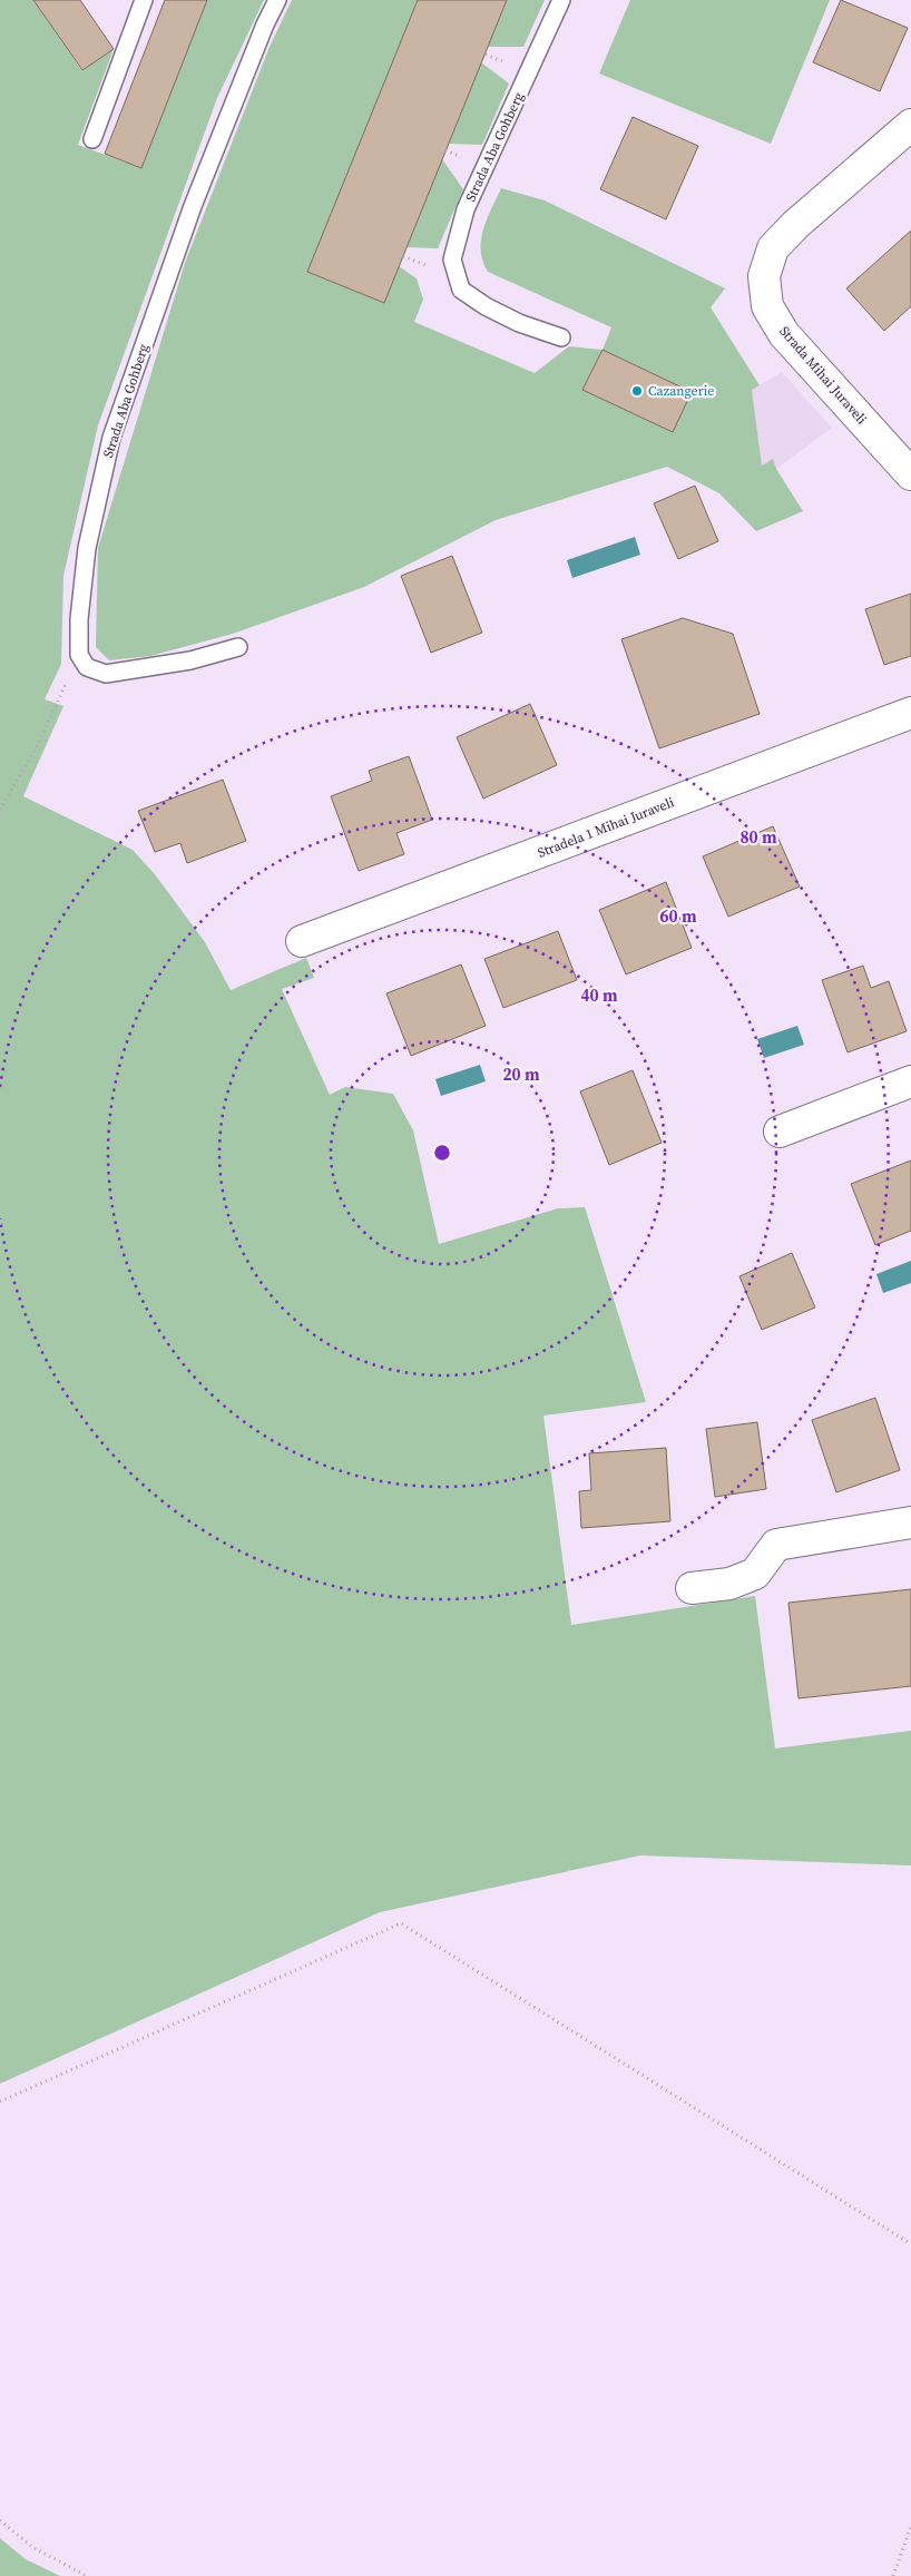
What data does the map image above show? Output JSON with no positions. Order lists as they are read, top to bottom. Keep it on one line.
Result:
{"streets":{"street":["Strada Mihai Juraveli","Stradela 1 Mihai Juraveli"],"lane":["Strada Aba Gohberg"]},"places":["Cazangerie"],"rings":["80 m","60 m","40 m","20 m"]}
